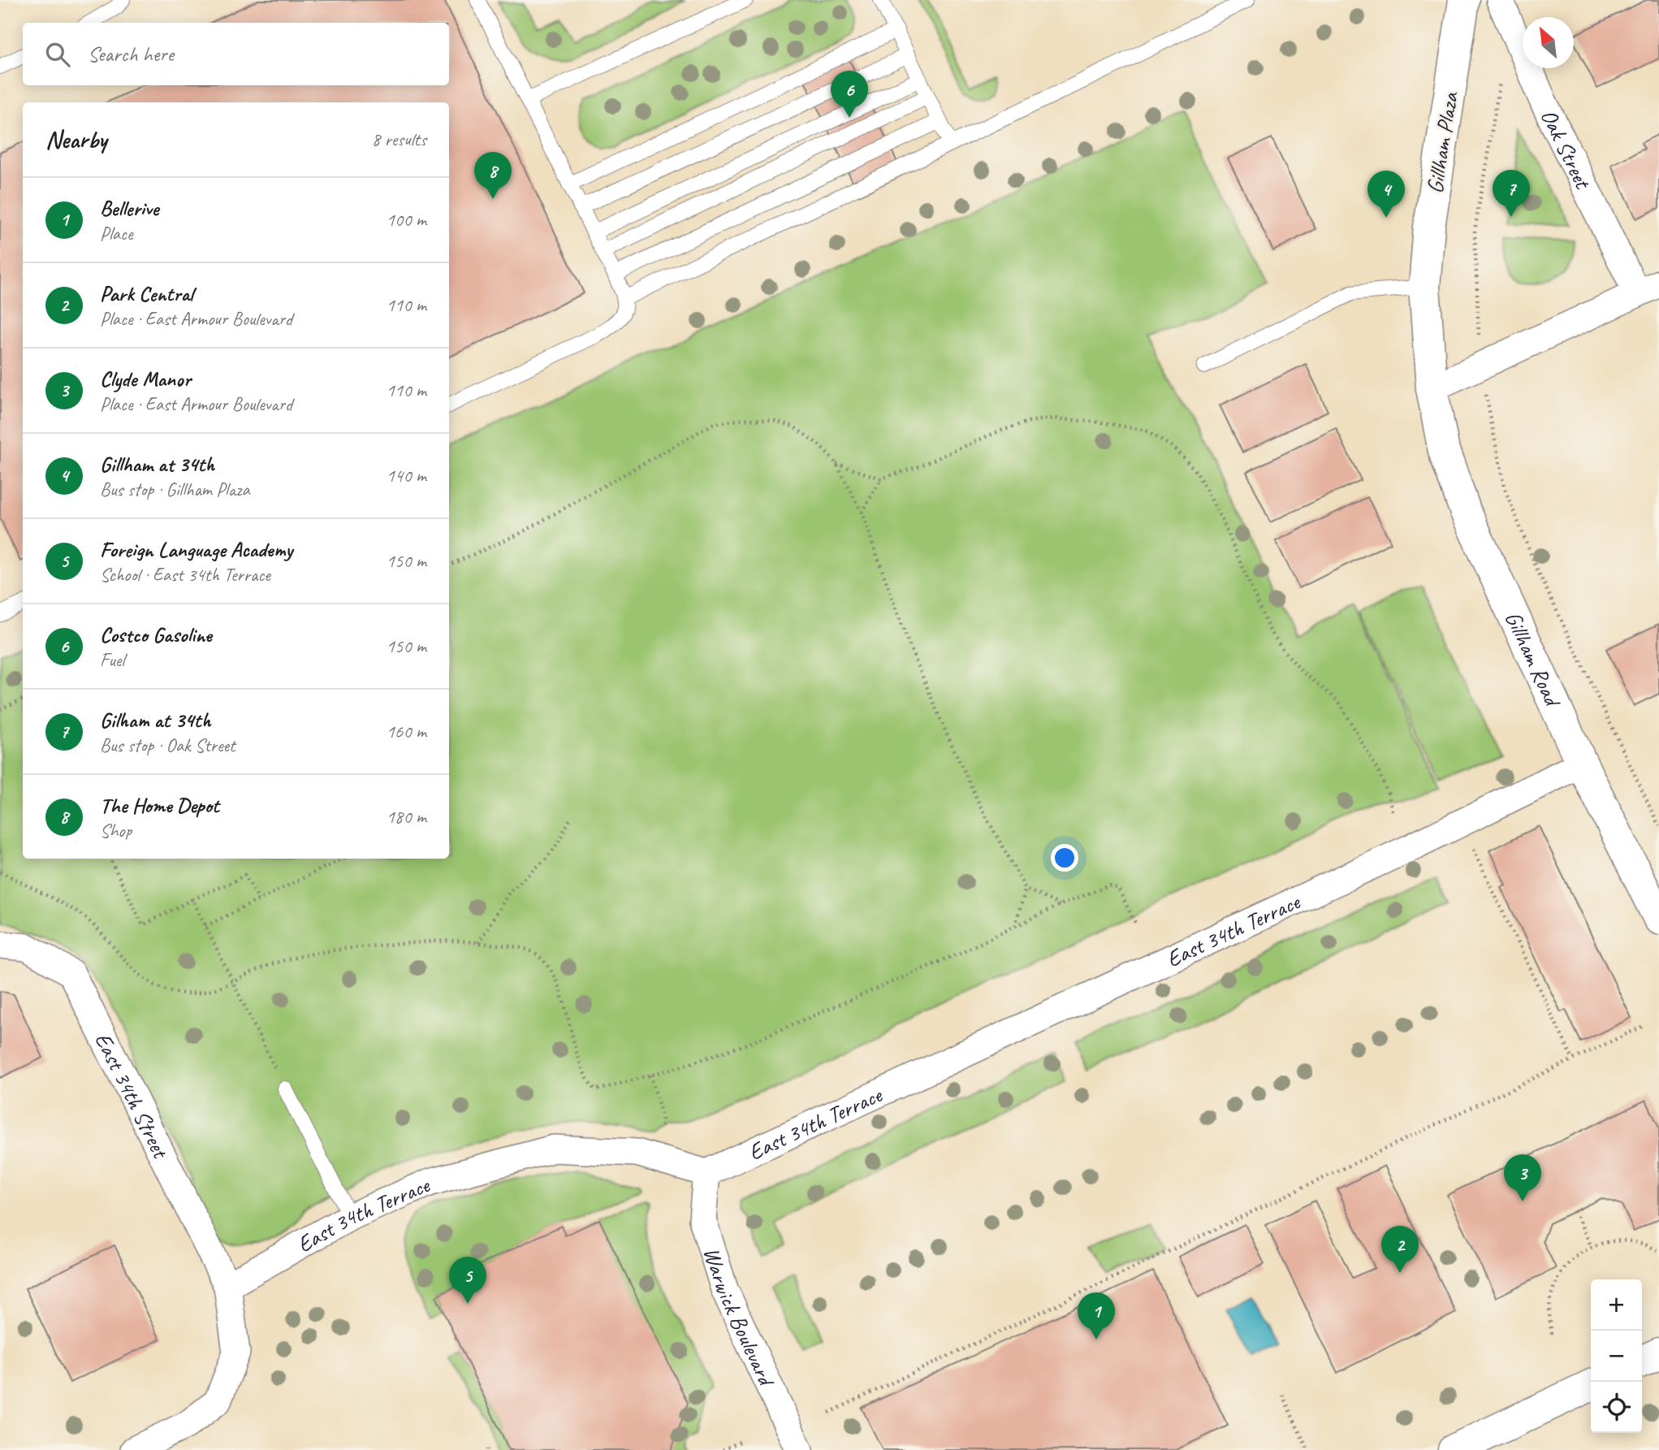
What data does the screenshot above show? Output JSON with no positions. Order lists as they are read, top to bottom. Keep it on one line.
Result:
{"streets":{"main road":["Gillham Plaza","Gillham Road"],"street":["Oak Street","East 34th Terrace","East 34th Street","Warwick Boulevard"]},"crossings":[["Gillham Plaza","Gillham Road"],["Gillham Road","East 34th Terrace"],["East 34th Terrace","East 34th Street"],["East 34th Terrace","Warwick Boulevard"]],"north":"top left","page":{"search":"Search here","pins":["6","8","7","4","3","2","5","1"],"heading":["Nearby","8 results"],"list":[{"mark":"1","name":"Bellerive","note":"Place","value":"100 m"},{"mark":"2","name":"Park Central","note":"Place · East Armour Boulevard","value":"110 m"},{"mark":"3","name":"Clyde Manor","note":"Place · East Armour Boulevard","value":"110 m"},{"mark":"4","name":"Gillham at 34th","note":"Bus stop · Gillham Plaza","value":"140 m"},{"mark":"5","name":"Foreign Language Academy","note":"School · East 34th Terrace","value":"150 m"},{"mark":"6","name":"Costco Gasoline","note":"Fuel","value":"150 m"},{"mark":"7","name":"Gilham at 34th","note":"Bus stop · Oak Street","value":"160 m"},{"mark":"8","name":"The Home Depot","note":"Shop","value":"180 m"}],"map_buttons":["+","−"]}}
